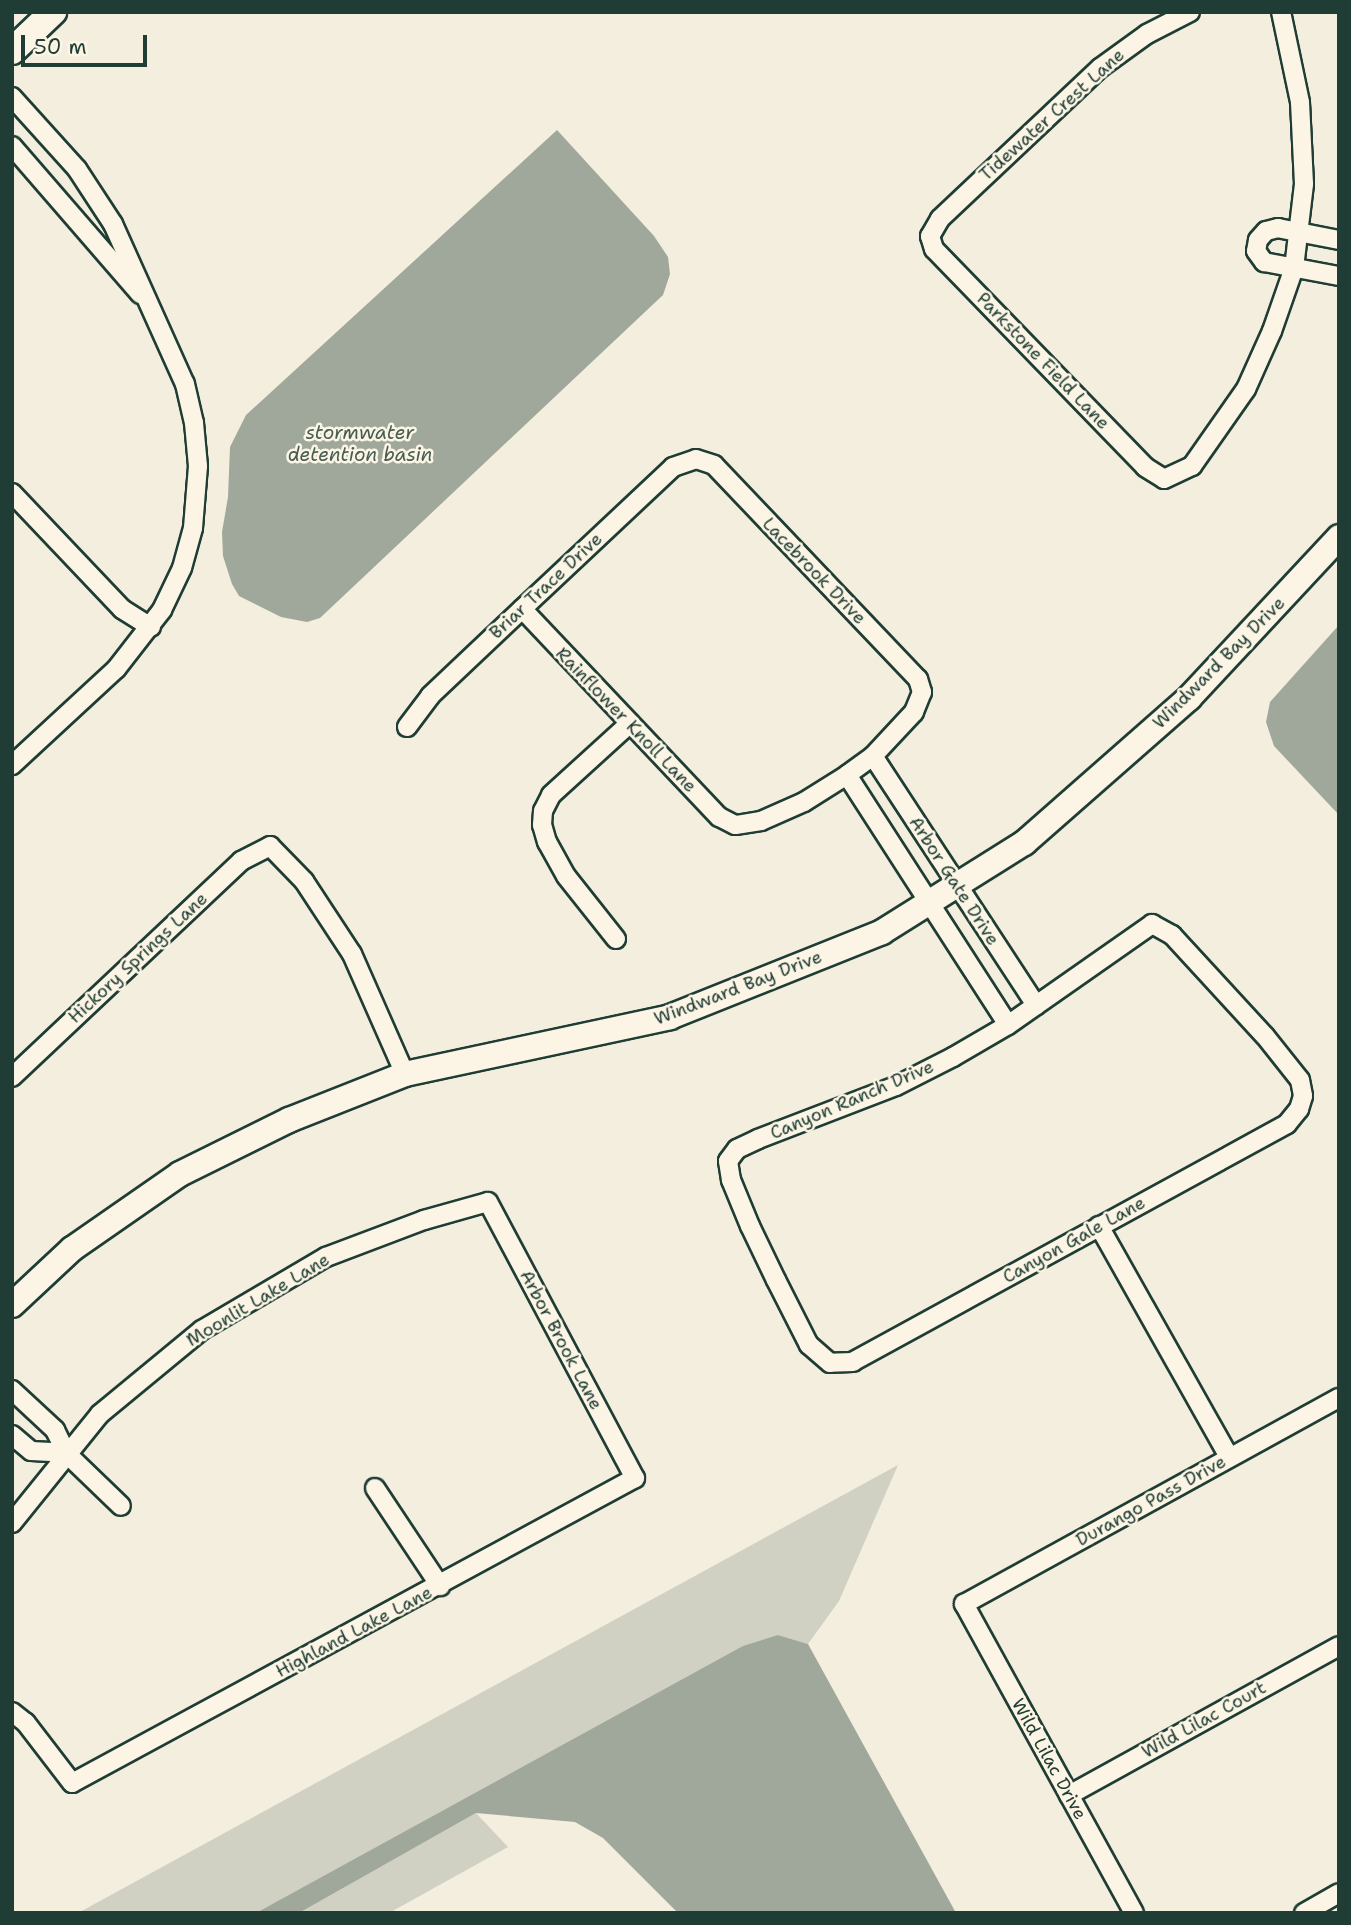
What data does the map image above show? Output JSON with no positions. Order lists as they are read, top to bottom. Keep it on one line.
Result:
{"streets":{"street":["Tidewater Crest Lane","Parkstone Field Lane","Lacebrook Drive","Briar Trace Drive","Windward Bay Drive","Rainflower Knoll Lane","Arbor Gate Drive","Hickory Springs Lane","Canyon Ranch Drive","Canyon Gale Lane","Moonlit Lake Lane","Arbor Brook Lane","Durango Pass Drive","Highland Lake Lane","Wild Lilac Court","Wild Lilac Drive"]},"crossings":[["Tidewater Crest Lane","Parkstone Field Lane"],["Lacebrook Drive","Briar Trace Drive"],["Lacebrook Drive","Arbor Gate Drive"],["Briar Trace Drive","Rainflower Knoll Lane"],["Windward Bay Drive","Arbor Gate Drive"],["Windward Bay Drive","Hickory Springs Lane"],["Rainflower Knoll Lane","Arbor Gate Drive"],["Arbor Gate Drive","Canyon Ranch Drive"],["Canyon Ranch Drive","Canyon Gale Lane"],["Moonlit Lake Lane","Arbor Brook Lane"],["Arbor Brook Lane","Highland Lake Lane"],["Durango Pass Drive","Wild Lilac Drive"],["Wild Lilac Court","Wild Lilac Drive"]],"water":["stormwater detention basin"],"scale_bar":"50 m"}
